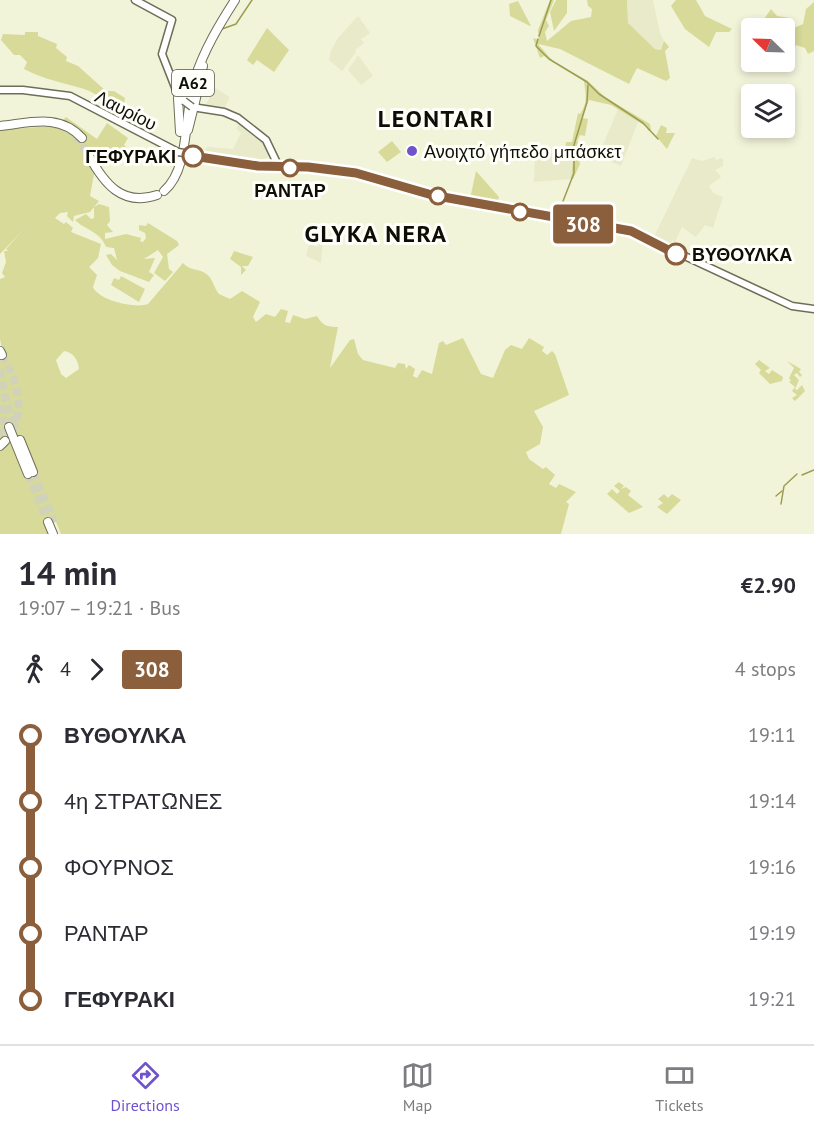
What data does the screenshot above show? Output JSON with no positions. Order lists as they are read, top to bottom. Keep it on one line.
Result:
{"streets":{"highway":["Α62"],"main road":["Λαυρίου"]},"crossings":[["Α62","Λαυρίου"]],"districts":["LEONTARI","GLYKA NERA"],"places":["Ανοιχτό γήπεδο μπάσκετ","ΓΕΦΥΡΑΚΙ","ΡΑΝΤΑΡ","ΒΥΘΟΥΛΚΑ"],"lines":["bus line 308"],"north":"top left","page":{"on_map":"308","heading":["14 min","19:07 – 19:21 · Bus","€2.90"],"legs":["4","308","4 stops"],"list":[{"name":"ΒΥΘΟΥΛΚΑ","value":"19:11"},{"name":"4η ΣΤΡΑΤΏΝΕΣ","value":"19:14"},{"name":"ΦΟΥΡΝΟΣ","value":"19:16"},{"name":"ΡΑΝΤΑΡ","value":"19:19"},{"name":"ΓΕΦΥΡΑΚΙ","value":"19:21"}],"tabs":["Directions","Map","Tickets"]}}
